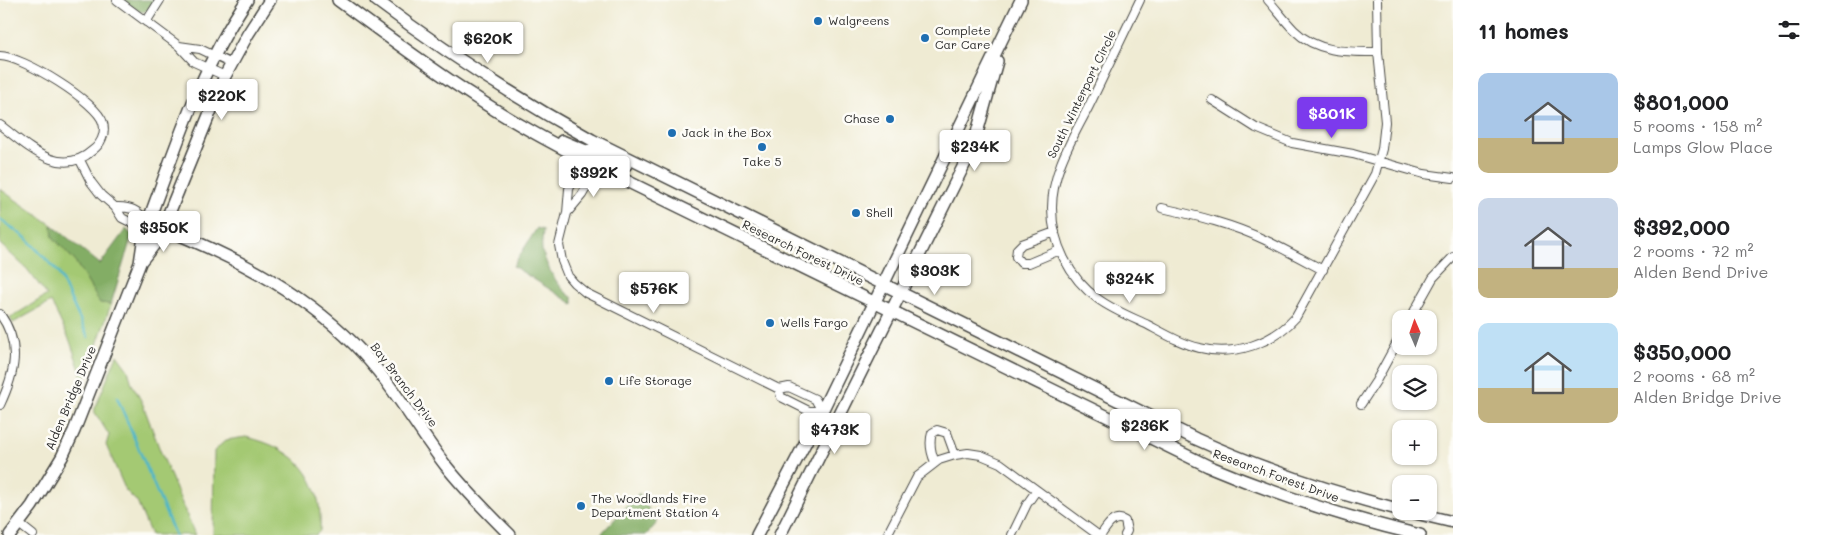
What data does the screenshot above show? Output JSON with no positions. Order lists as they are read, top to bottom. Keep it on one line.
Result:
{"streets":{"main road":["Research Forest Drive","Bay Branch Drive","Alden Bridge Drive"],"street":["South Winterport Circle"]},"crossings":[["Bay Branch Drive","Alden Bridge Drive"]],"places":["Walgreens","Complete Car Care","Chase","Jack in the Box","Take 5","Shell","Wells Fargo","Life Storage","The Woodlands Fire Department Station 4"],"north":"top","page":{"heading":"11 homes","price":["$620K","$220K","$801K","$234K","$392K","$350K","$303K","$324K","$576K","$236K","$473K"],"list":[{"name":"$801,000","note":"5 rooms · 158 m² · Lamps Glow Place"},{"name":"$392,000","note":"2 rooms · 72 m² · Alden Bend Drive"},{"name":"$350,000","note":"2 rooms · 68 m² · Alden Bridge Drive"}],"map_buttons":["+","−"]}}
